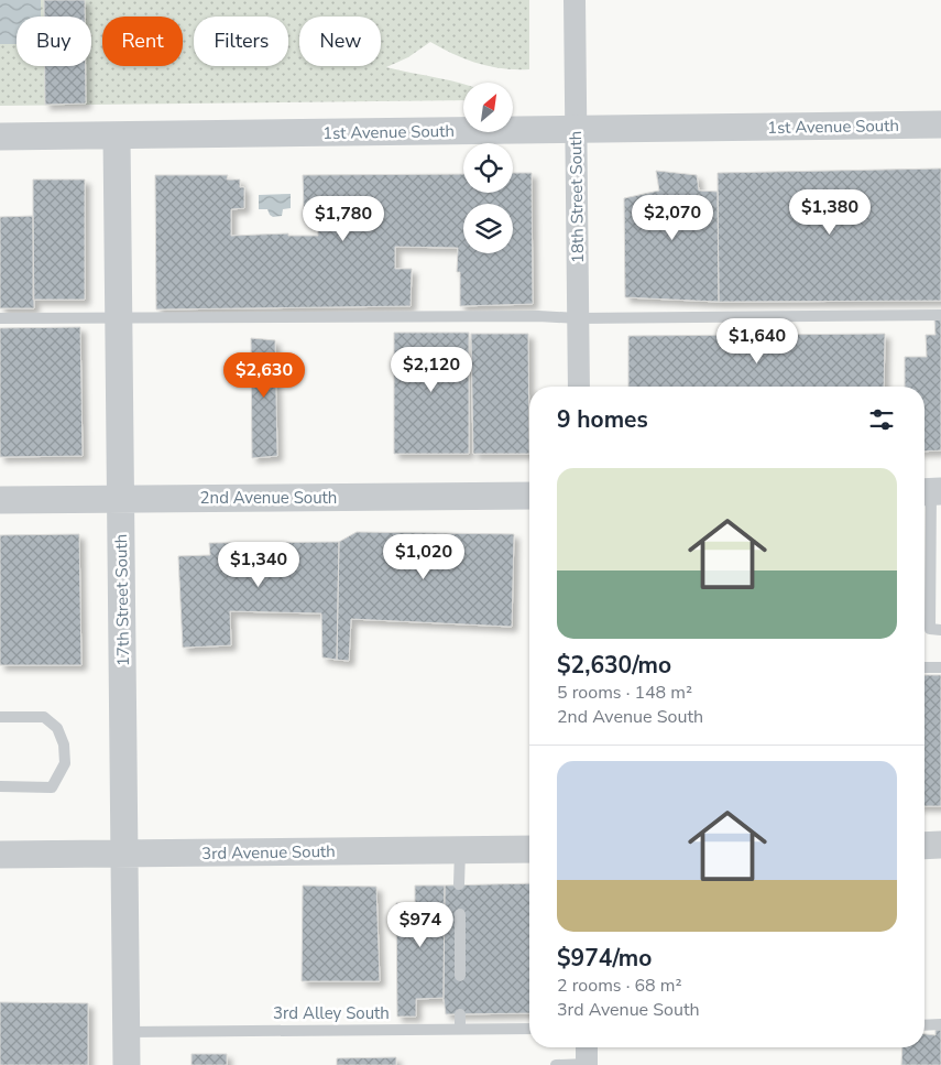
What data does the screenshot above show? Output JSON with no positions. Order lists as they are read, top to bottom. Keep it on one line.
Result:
{"streets":{"street":["1st Avenue South","18th Street South","2nd Avenue South","17th Street South","3rd Avenue South"],"lane":["3rd Alley South"]},"crossings":[["1st Avenue South","18th Street South"],["1st Avenue South","17th Street South"],["2nd Avenue South","17th Street South"],["17th Street South","3rd Avenue South"],["17th Street South","3rd Alley South"]],"north":"top right","page":{"chip":["Buy","Rent","Filters","New"],"price":["$1,380","$2,070","$1,780","$1,640","$2,120","$2,630","$1,020","$1,340","$974"],"heading":"9 homes","list":[{"name":"$2,630/mo","note":"5 rooms · 148 m² · 2nd Avenue South"},{"name":"$974/mo","note":"2 rooms · 68 m² · 3rd Avenue South"}]}}
